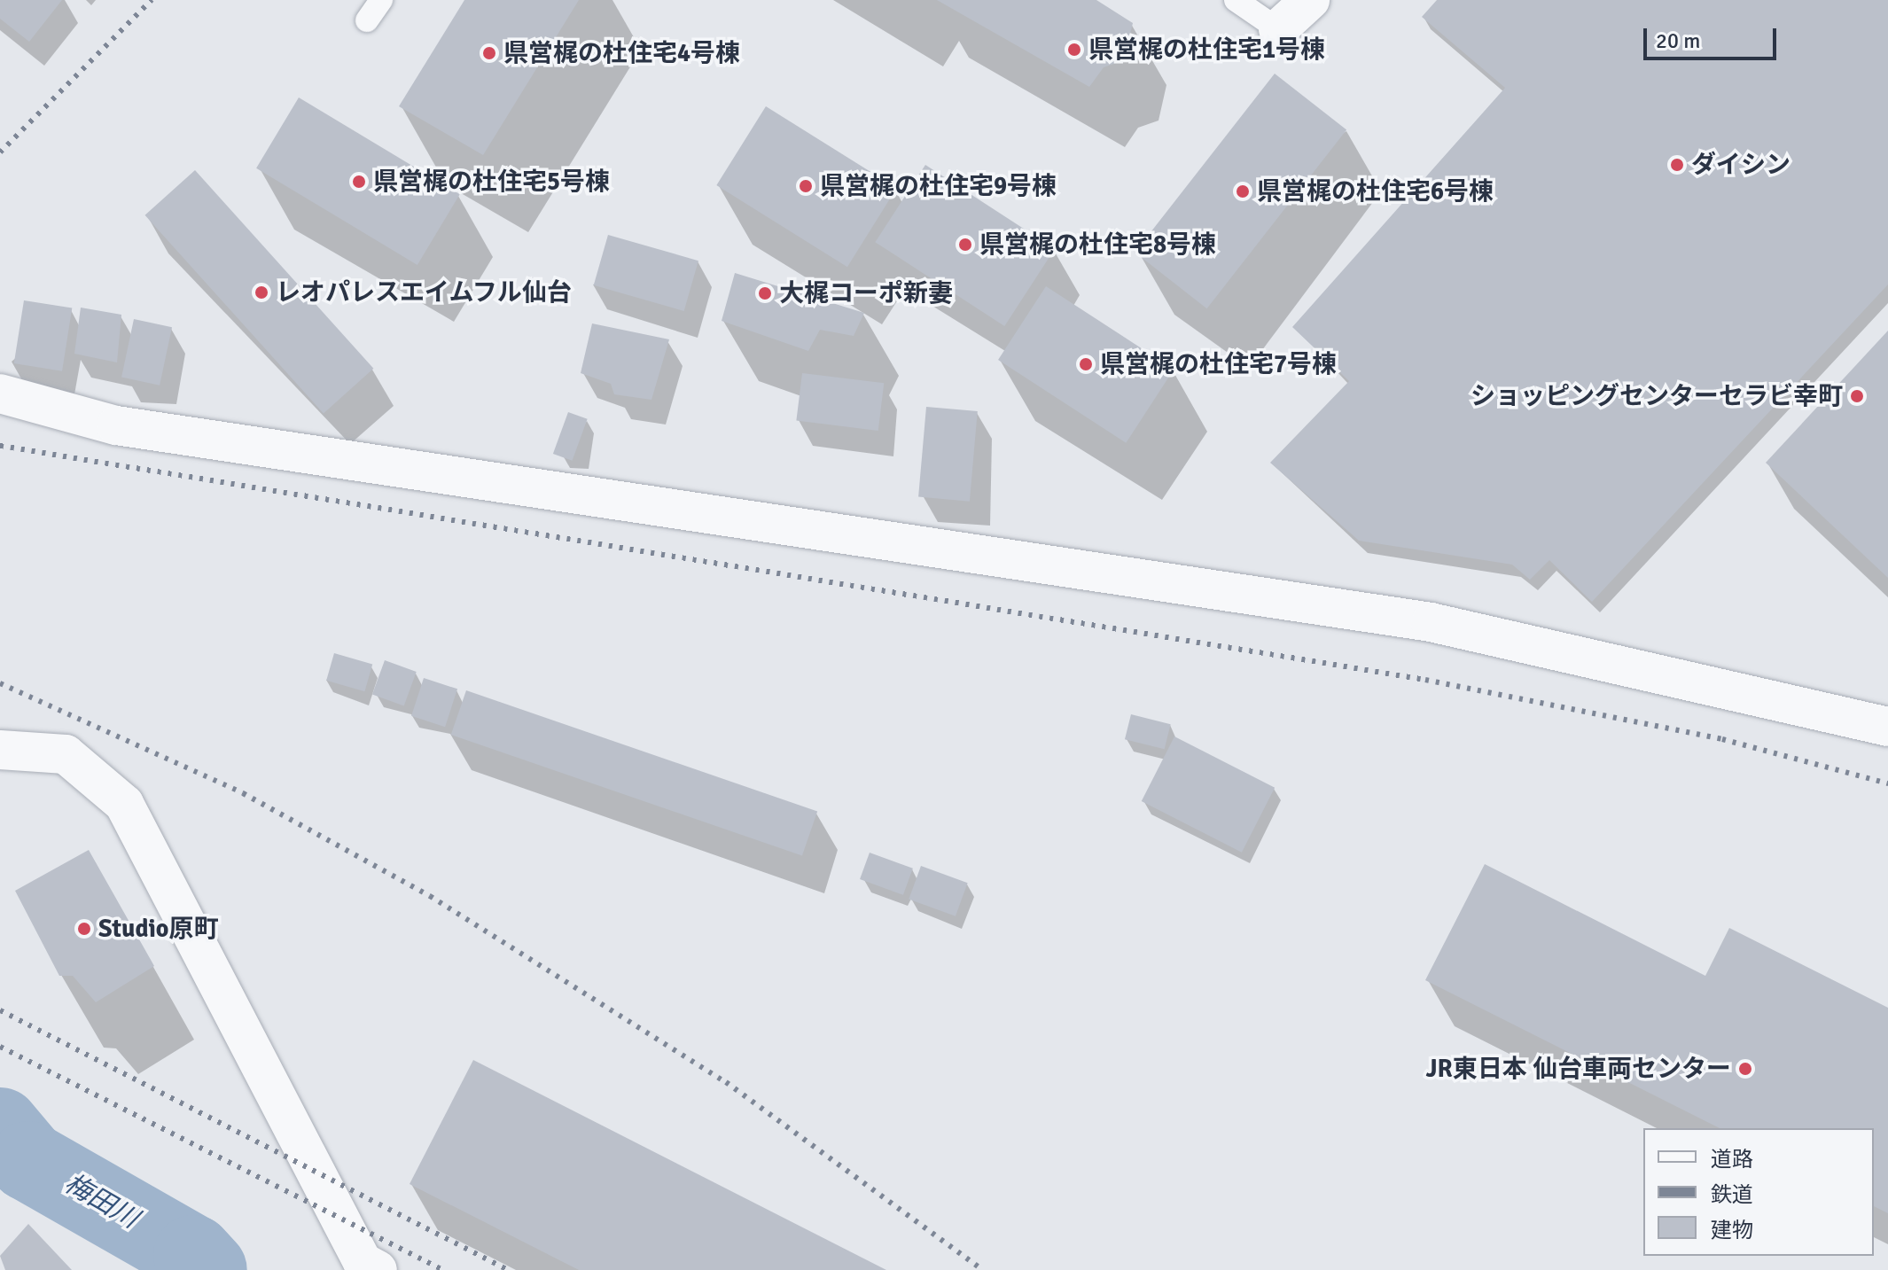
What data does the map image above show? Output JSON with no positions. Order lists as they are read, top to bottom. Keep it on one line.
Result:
{"water":["梅田川"],"places":["県営梶の杜住宅1号棟","県営梶の杜住宅4号棟","ダイシン","県営梶の杜住宅5号棟","県営梶の杜住宅9号棟","県営梶の杜住宅6号棟","県営梶の杜住宅8号棟","レオパレスエイムフル仙台","大梶コーポ新妻","県営梶の杜住宅7号棟","ショッピングセンターセラビ幸町","Studio原町","JR東日本 仙台車両センター"],"legend":["道路","鉄道","建物"],"scale_bar":"20 m"}
